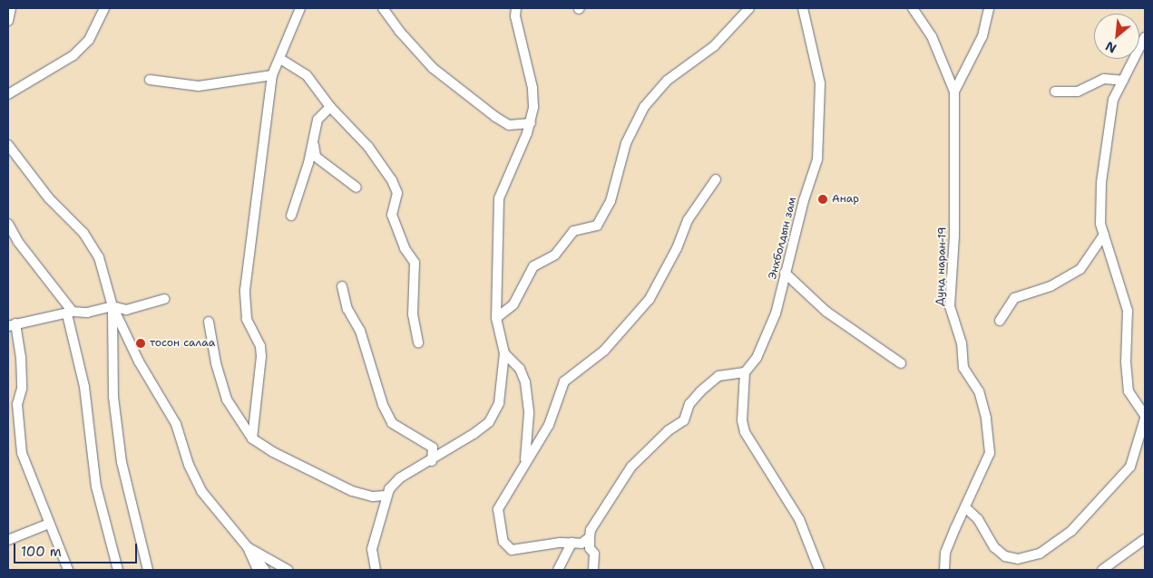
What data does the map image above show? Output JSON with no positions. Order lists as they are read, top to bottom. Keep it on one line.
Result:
{"streets":{"street":["Энхболдын зам","Дунд наран-19"]},"places":["Анар","тосон салаа"],"scale_bar":"100 m","north":"bottom left"}
